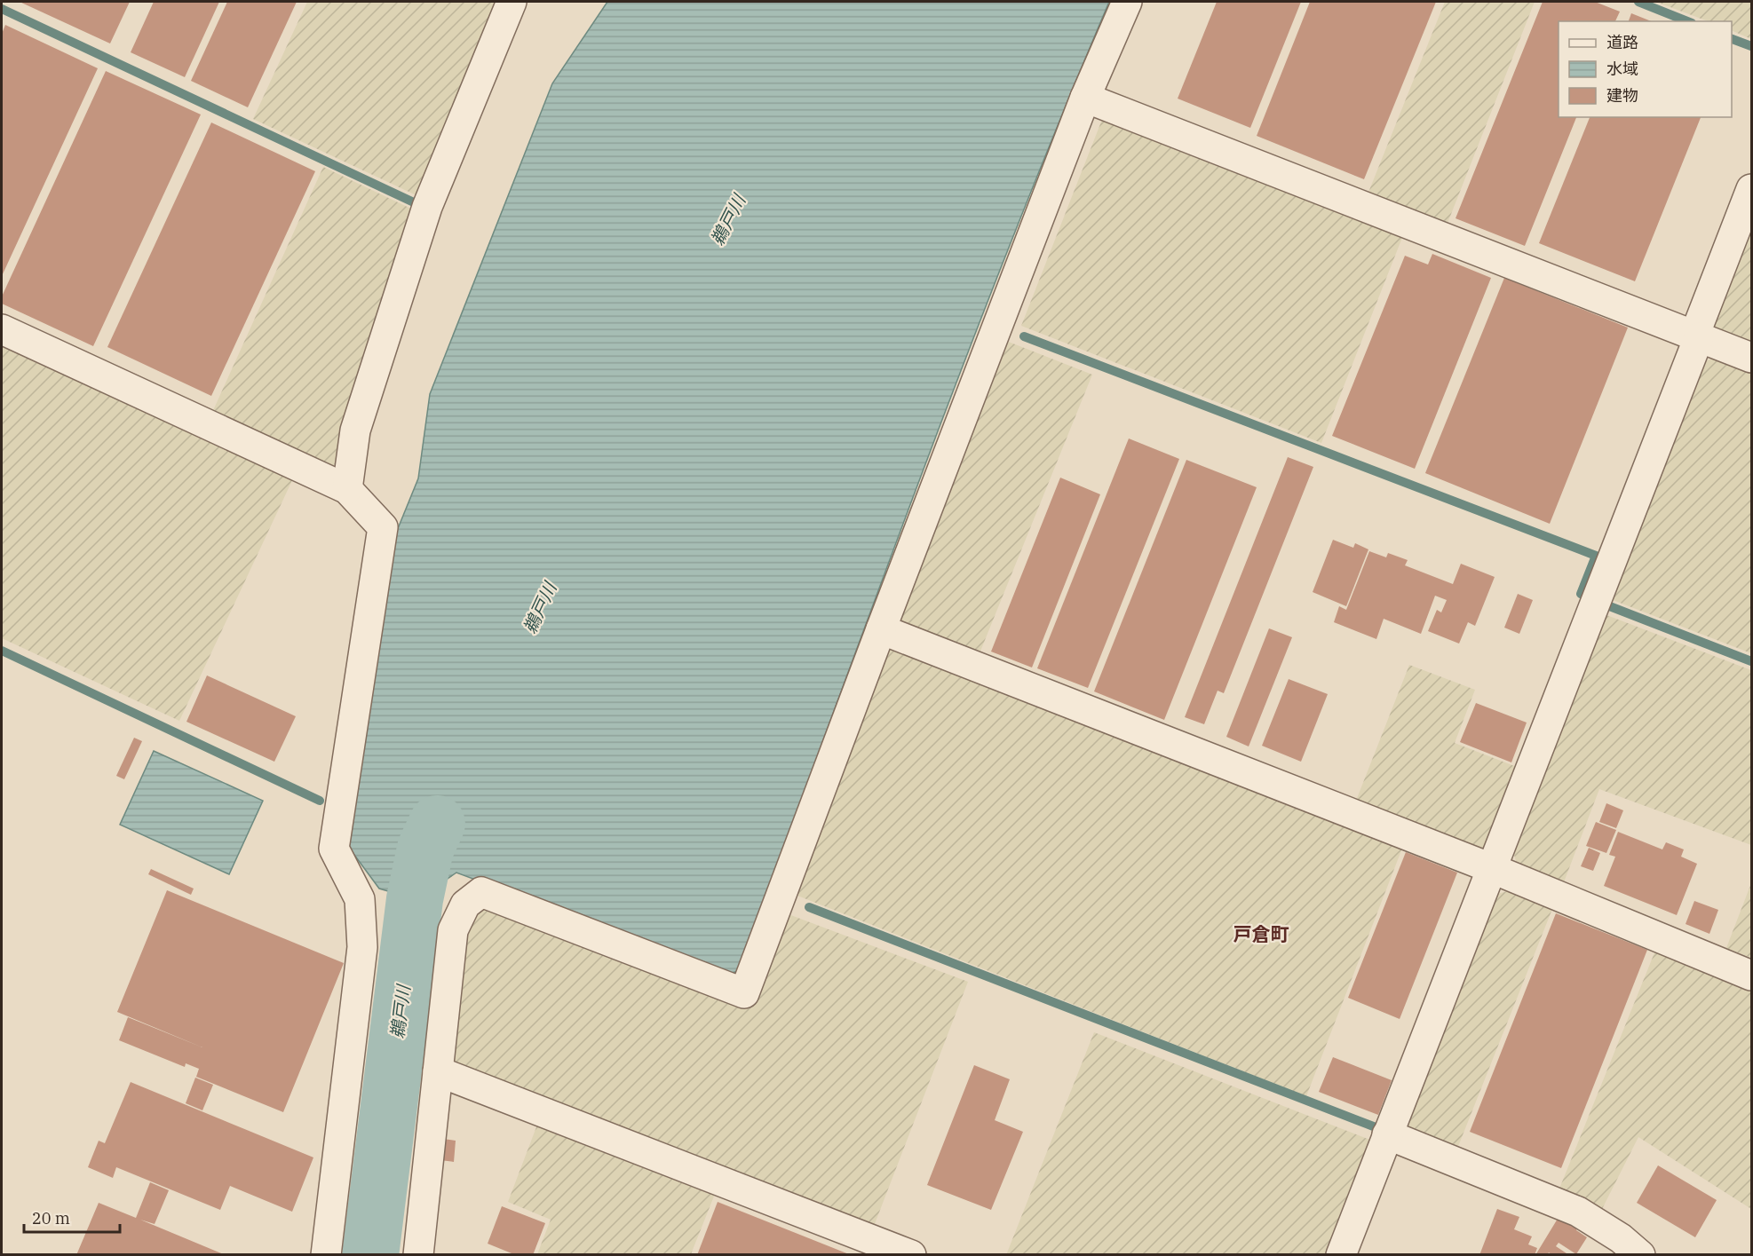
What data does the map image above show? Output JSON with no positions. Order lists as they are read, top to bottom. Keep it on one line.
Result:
{"districts":["戸倉町"],"water":["鵜戸川"],"legend":["道路","水域","建物"],"scale_bar":"20 m"}
